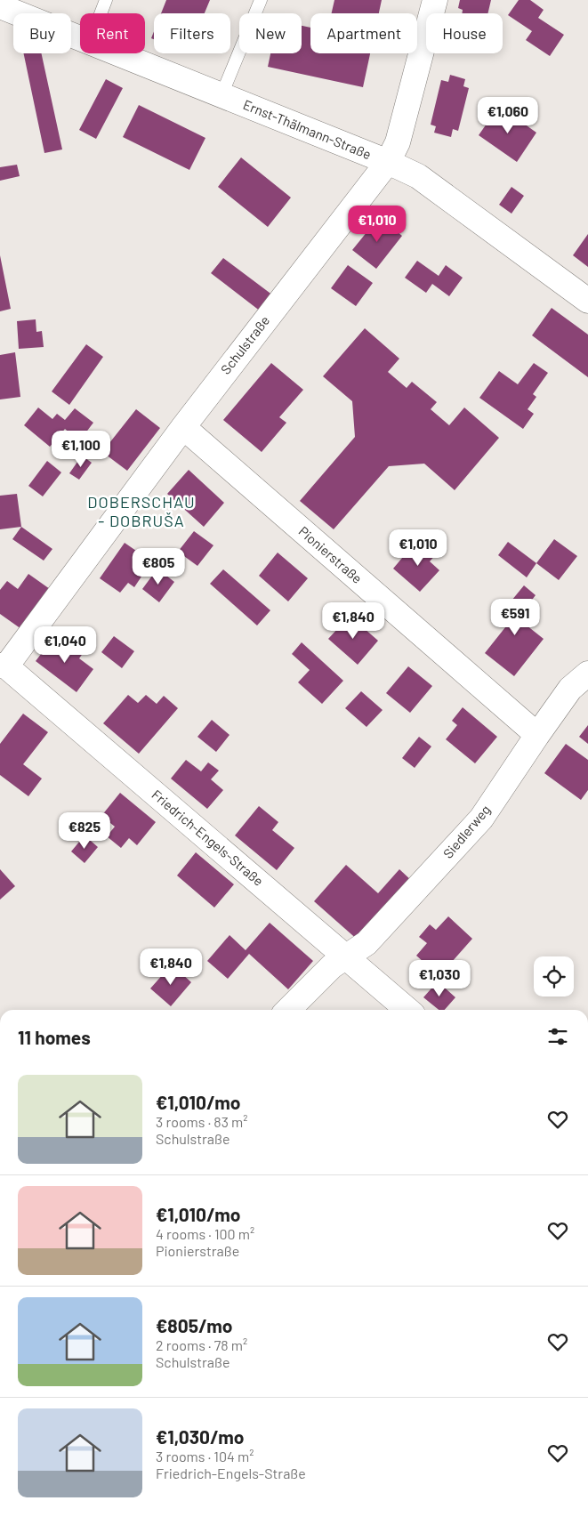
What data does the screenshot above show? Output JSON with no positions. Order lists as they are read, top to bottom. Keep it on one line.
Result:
{"streets":{"street":["Ernst-Thälmann-Straße","Schulstraße","Pionierstraße","Siedlerweg","Friedrich-Engels-Straße"]},"crossings":[["Ernst-Thälmann-Straße","Schulstraße"],["Schulstraße","Pionierstraße"],["Schulstraße","Friedrich-Engels-Straße"],["Pionierstraße","Siedlerweg"],["Siedlerweg","Friedrich-Engels-Straße"]],"districts":["DOBERSCHAU - DOBRUŠA"],"page":{"chip":["Buy","Rent","Filters","New","Apartment","House"],"price":["€1,060","€1,010","€1,100","€1,010","€805","€591","€1,840","€1,040","€825","€1,840","€1,030"],"heading":"11 homes","list":[{"name":"€1,010/mo","note":"3 rooms · 83 m² · Schulstraße"},{"name":"€1,010/mo","note":"4 rooms · 100 m² · Pionierstraße"},{"name":"€805/mo","note":"2 rooms · 78 m² · Schulstraße"},{"name":"€1,030/mo","note":"3 rooms · 104 m² · Friedrich-Engels-Straße"}]}}
